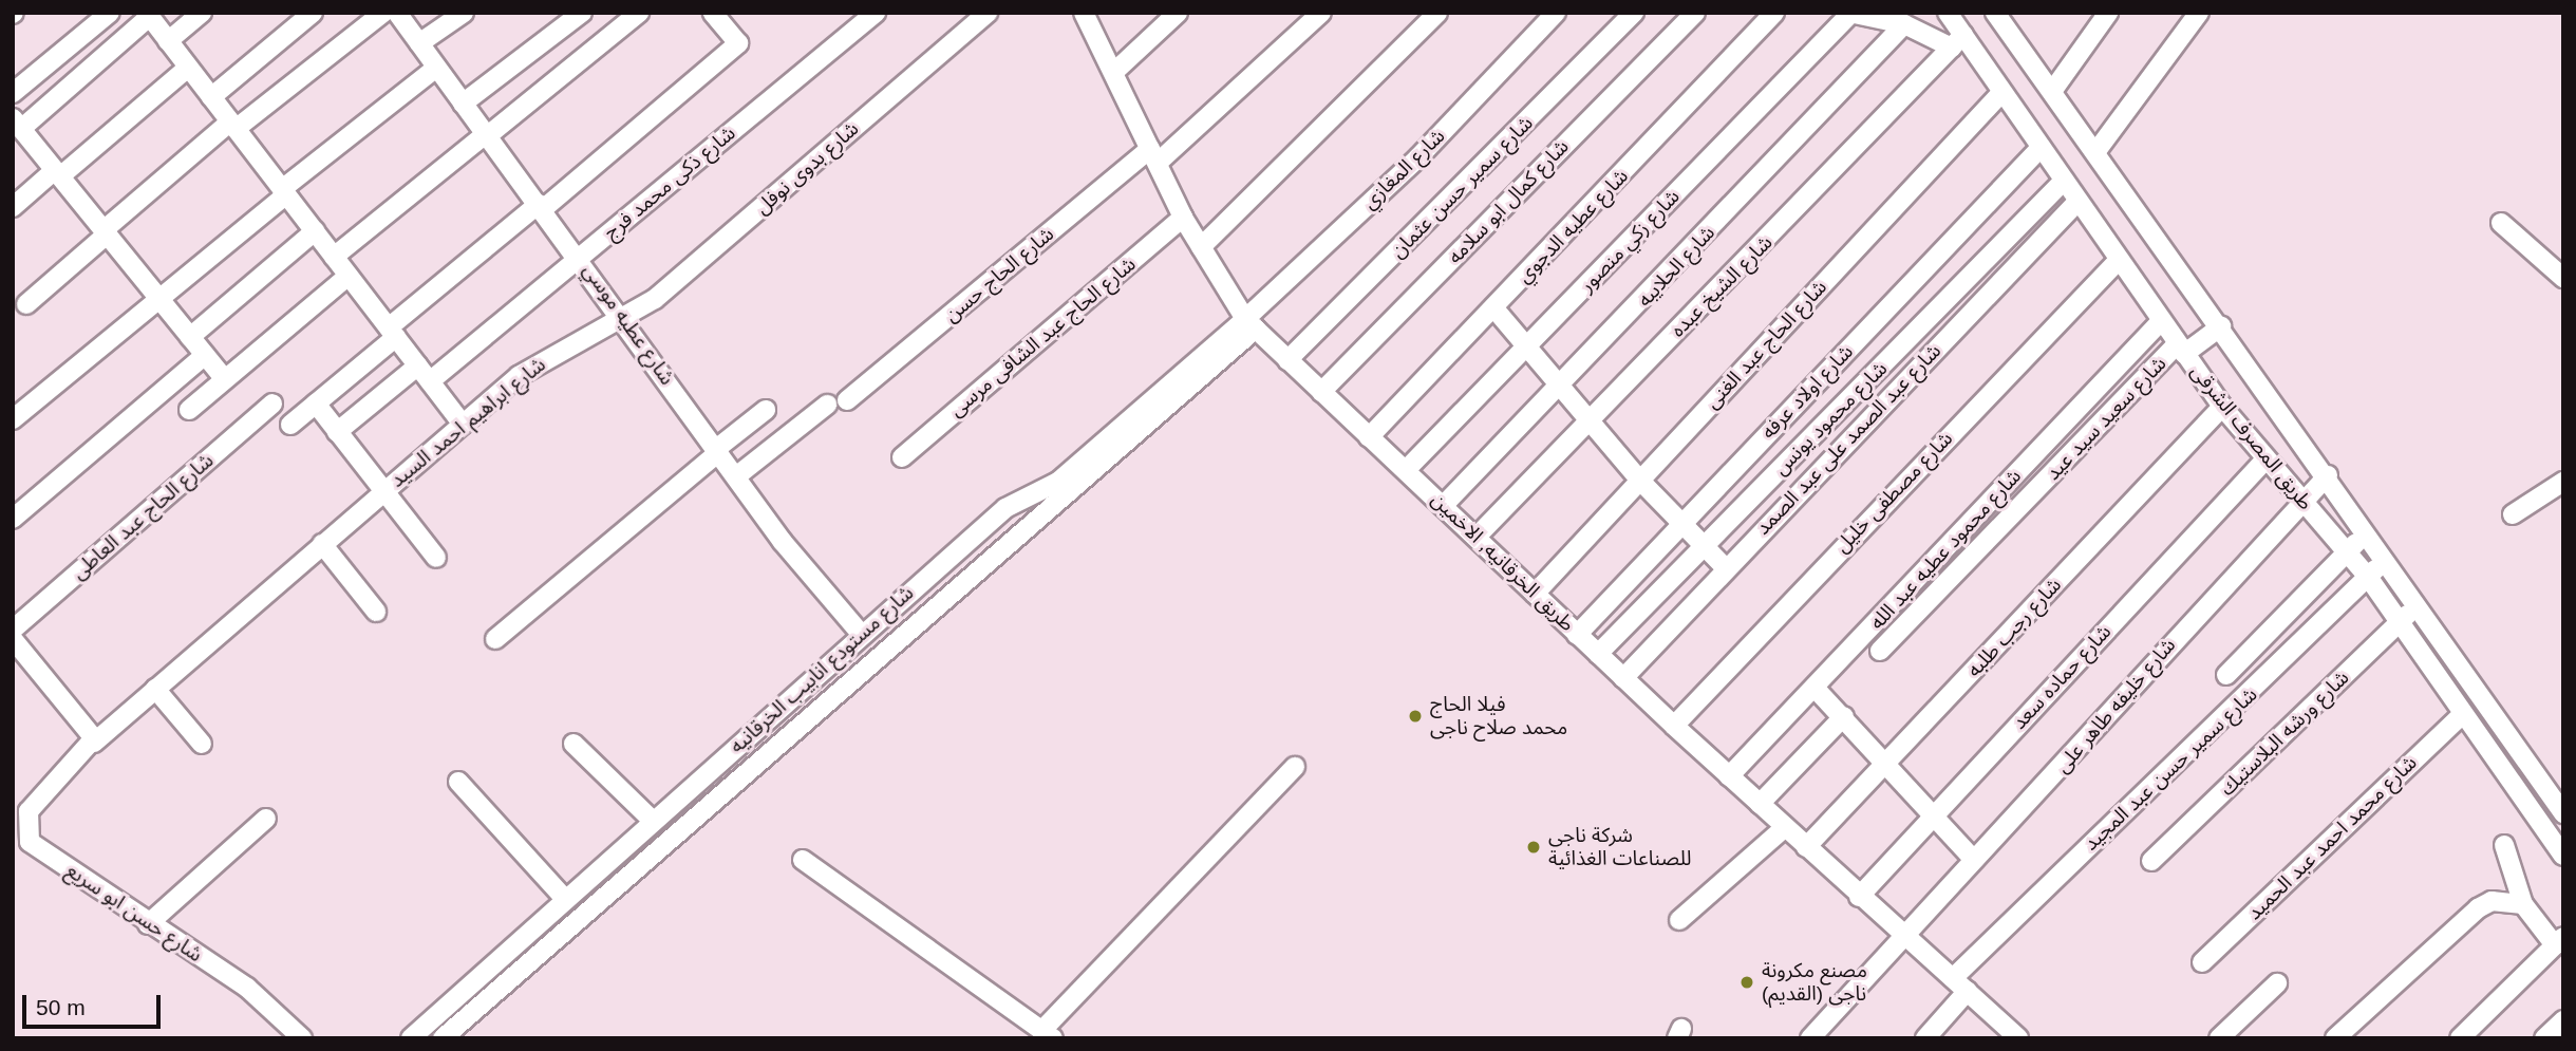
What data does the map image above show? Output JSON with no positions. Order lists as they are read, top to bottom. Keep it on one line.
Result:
{"streets":{"street":["شارع بدوى نوفل","شارع المغازي","شارع ذكى محمد فرج","شارع سمير حسن عثمان","شارع كمال ابو سلامه","شارع عطيه الدجوي","شارع زكي منصور","شارع الحلايبه","شارع الحاج حسن","شارع الشيخ عبده","شارع عطيه موسي","شارع الحاج عبد الشافى مرسى","شارع الحاج عبد الغنى","شارع اولاد عرفه","شارع محمود يونس","شارع سعيد سيد عيد","شارع ابراهيم احمد السيد","طريق المصرف الشرقى","شارع عبد الصمد على عبد الصمد","شارع مصطفى خليل","شارع الحاج عبد العاطى","شارع محمود عطيه عبد الله","طريق الخرقانيه, الاخمين","شارع رجب طلبه","شارع مستودع انابيب الخرقانيه","شارع حماده سعد","شارع خليفه طاهر على","شارع ورشه البلاستيك","شارع سمير حسن عبد المجيد","شارع محمد احمد عبد الحميد","شارع حسن ابو سريع"]},"crossings":[["شارع بدوى نوفل","شارع عطيه موسي"],["شارع بدوى نوفل","شارع ابراهيم احمد السيد"],["شارع المغازي","طريق الخرقانيه, الاخمين"],["شارع المغازي","شارع مستودع انابيب الخرقانيه"],["شارع ذكى محمد فرج","شارع عطيه موسي"],["شارع سمير حسن عثمان","طريق الخرقانيه, الاخمين"],["شارع كمال ابو سلامه","طريق الخرقانيه, الاخمين"],["شارع عطيه الدجوي","طريق الخرقانيه, الاخمين"],["شارع زكي منصور","طريق الخرقانيه, الاخمين"],["شارع الحلايبه","طريق الخرقانيه, الاخمين"],["شارع الحاج حسن","طريق الخرقانيه, الاخمين"],["شارع الشيخ عبده","طريق المصرف الشرقى"],["شارع الشيخ عبده","طريق الخرقانيه, الاخمين"],["شارع عطيه موسي","شارع ابراهيم احمد السيد"],["شارع عطيه موسي","شارع مستودع انابيب الخرقانيه"],["شارع الحاج عبد الشافى مرسى","طريق الخرقانيه, الاخمين"],["شارع الحاج عبد الغنى","طريق المصرف الشرقى"],["شارع الحاج عبد الغنى","طريق الخرقانيه, الاخمين"],["شارع اولاد عرفه","طريق المصرف الشرقى"],["شارع اولاد عرفه","طريق الخرقانيه, الاخمين"],["شارع محمود يونس","طريق المصرف الشرقى"],["شارع محمود يونس","طريق الخرقانيه, الاخمين"],["شارع سعيد سيد عيد","طريق المصرف الشرقى"],["شارع ابراهيم احمد السيد","شارع حسن ابو سريع"],["طريق المصرف الشرقى","شارع عبد الصمد على عبد الصمد"],["طريق المصرف الشرقى","شارع مصطفى خليل"],["طريق المصرف الشرقى","شارع محمود عطيه عبد الله"],["طريق المصرف الشرقى","شارع رجب طلبه"],["طريق المصرف الشرقى","شارع حماده سعد"],["طريق المصرف الشرقى","شارع خليفه طاهر على"],["طريق المصرف الشرقى","شارع ورشه البلاستيك"],["طريق المصرف الشرقى","شارع سمير حسن عبد المجيد"],["طريق المصرف الشرقى","شارع محمد احمد عبد الحميد"],["شارع عبد الصمد على عبد الصمد","طريق الخرقانيه, الاخمين"],["شارع مصطفى خليل","طريق الخرقانيه, الاخمين"],["شارع محمود عطيه عبد الله","طريق الخرقانيه, الاخمين"],["طريق الخرقانيه, الاخمين","شارع رجب طلبه"],["طريق الخرقانيه, الاخمين","شارع مستودع انابيب الخرقانيه"],["طريق الخرقانيه, الاخمين","شارع حماده سعد"],["طريق الخرقانيه, الاخمين","شارع خليفه طاهر على"],["طريق الخرقانيه, الاخمين","شارع سمير حسن عبد المجيد"]],"places":["فيلا الحاج محمد صلاح ناجى","شركة ناجى للصناعات الغذائية","مصنع مكرونة ناجى (القديم)"],"scale_bar":"50 m"}
